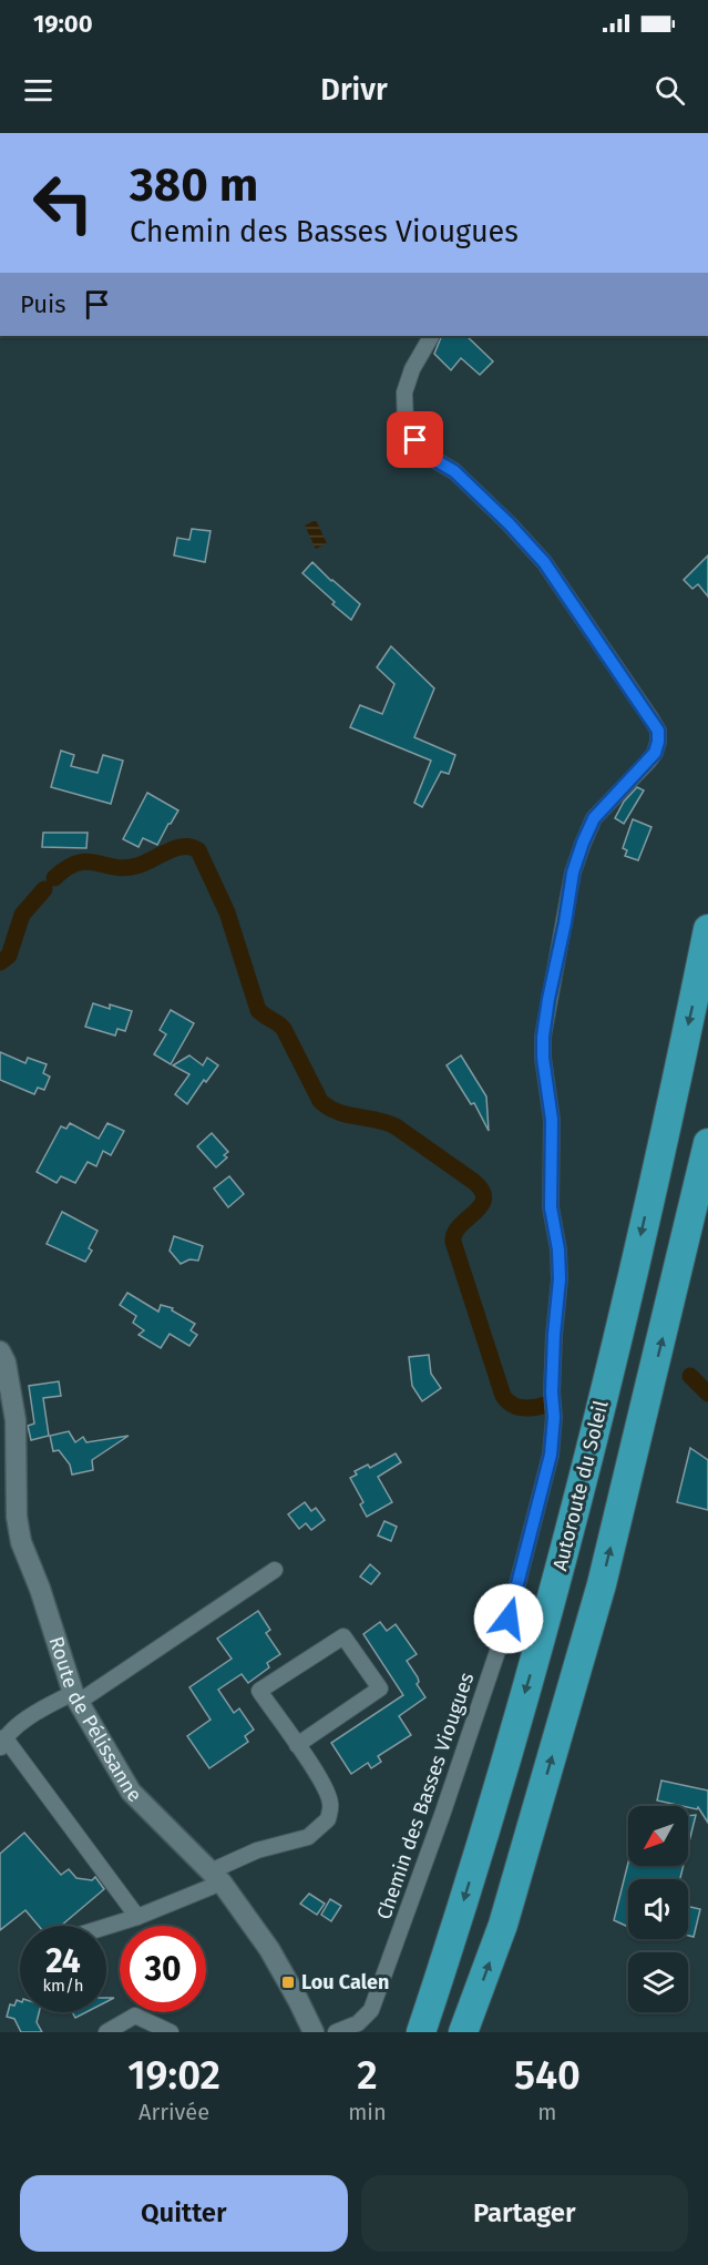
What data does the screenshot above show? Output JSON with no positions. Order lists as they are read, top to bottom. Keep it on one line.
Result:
{"streets":{"highway":["Autoroute du Soleil"],"street":["Route de Pélissanne","Chemin des Basses Viougues"]},"places":{"transit":["Lou Calen"]},"north":"bottom left","page":{"status":"19:00","header":"Drivr","turn":["380 m","Chemin des Basses Viougues"],"then":"Puis","speed":"24 km/h","limit":"30","eta":["19:02","Arrivée","2","min","540","m"],"buttons":["Quitter","Partager"]}}
